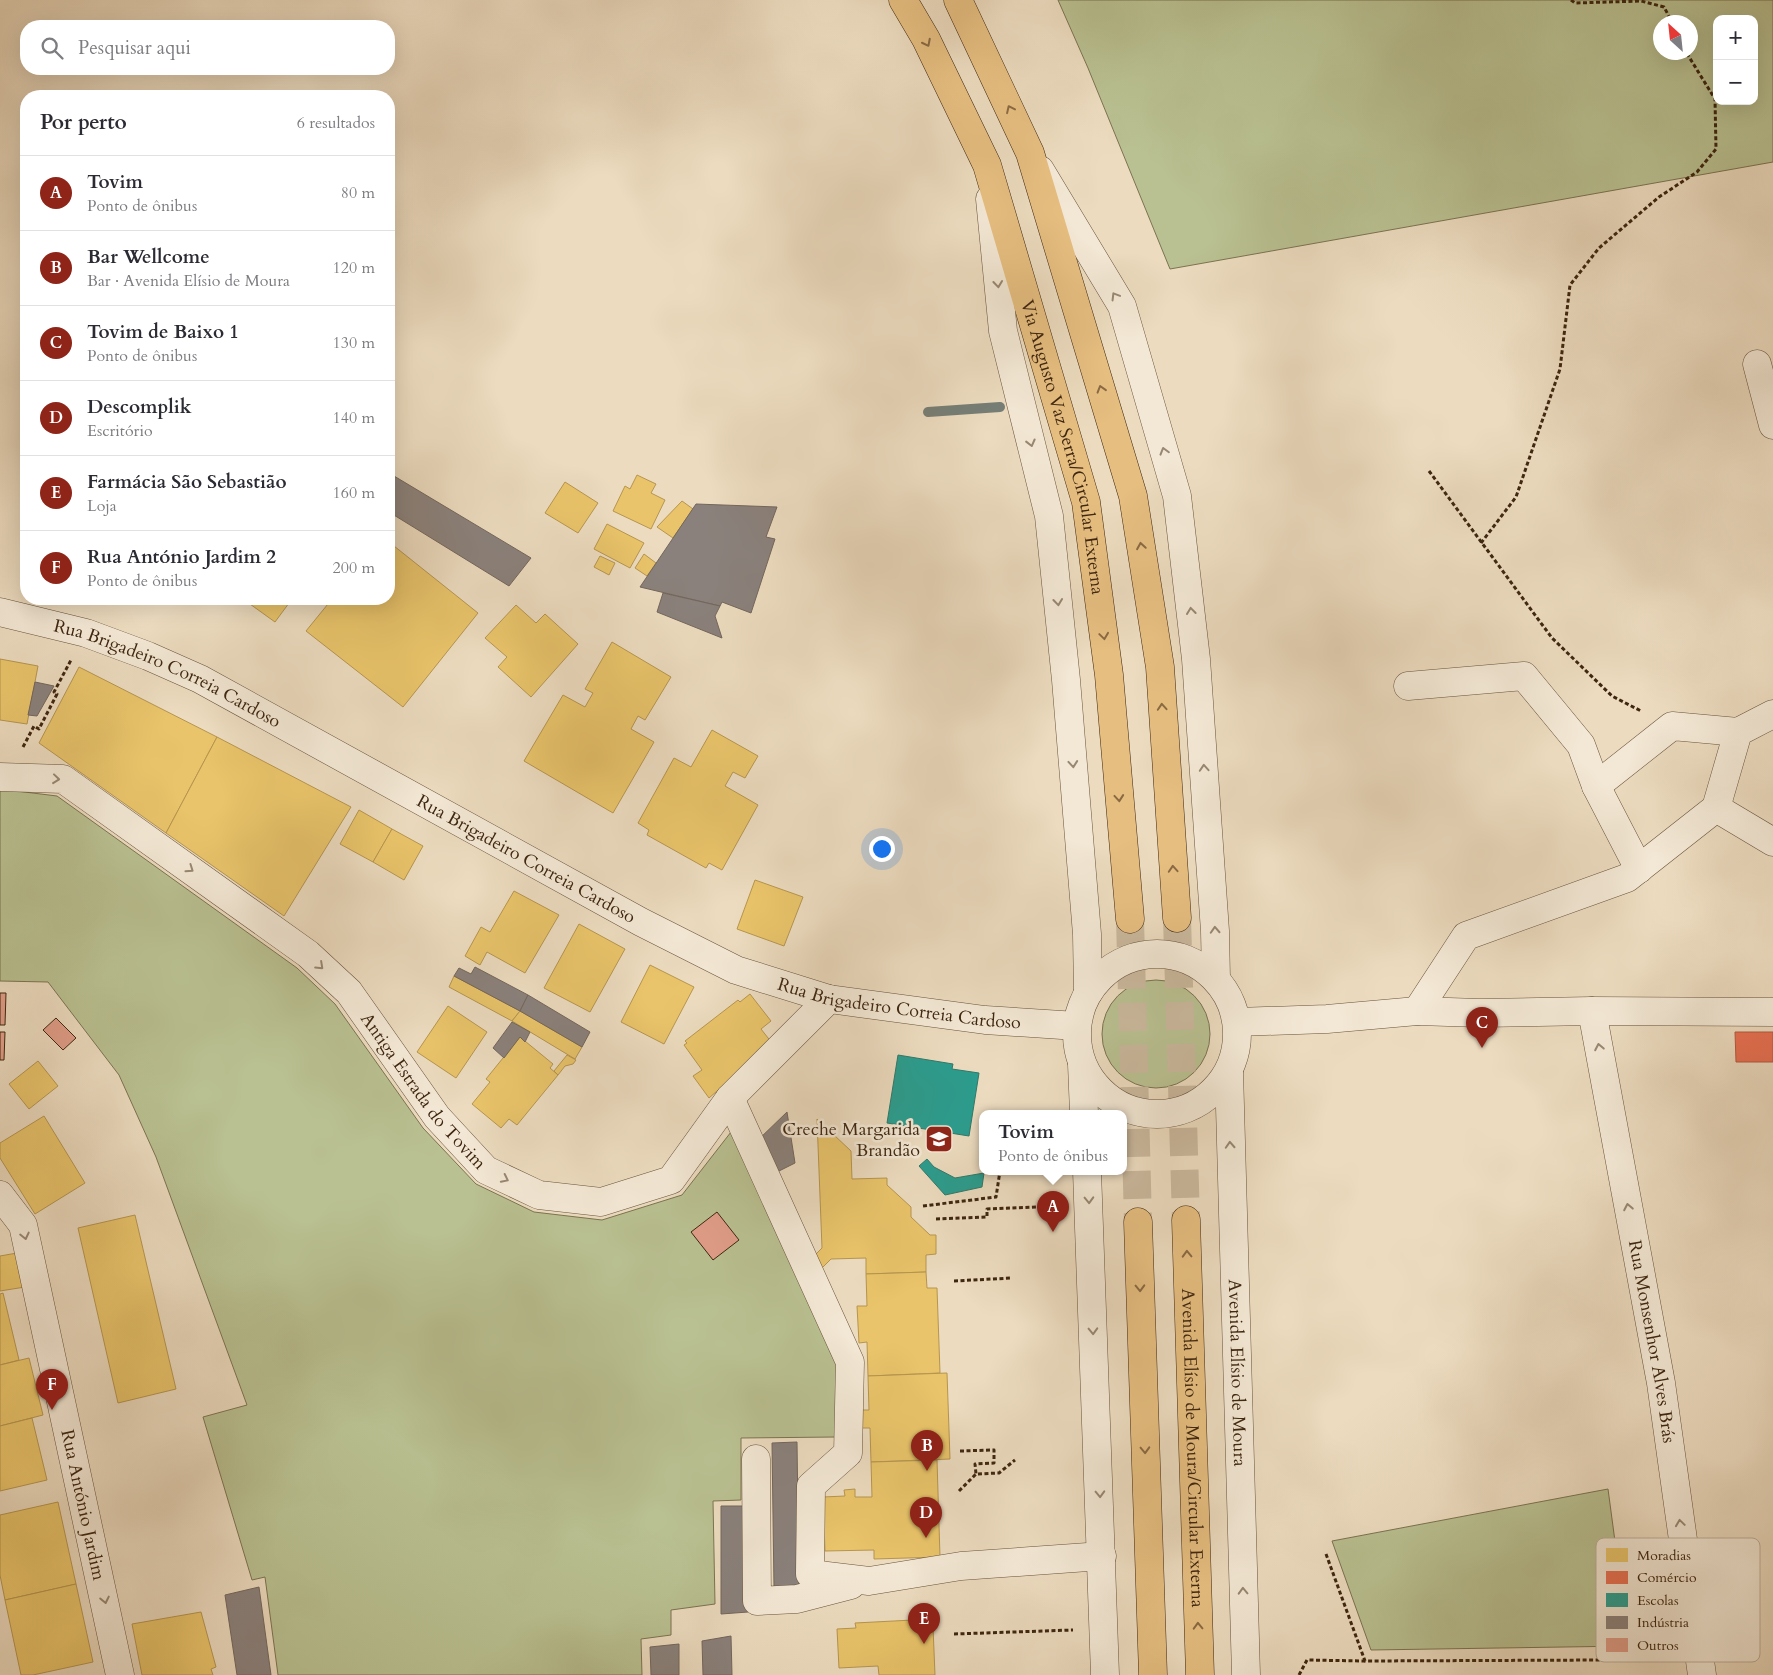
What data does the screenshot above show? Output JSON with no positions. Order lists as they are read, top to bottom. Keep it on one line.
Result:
{"streets":{"highway":["Via Augusto Vaz Serra/Circular Externa","Avenida Elísio de Moura/Circular Externa"],"street":["Rua Brigadeiro Correia Cardoso","Antiga Estrada do Tovim","Rua Monsenhor Alves Brás","Avenida Elísio de Moura","Rua António Jardim"]},"crossings":[["Rua Brigadeiro Correia Cardoso","Antiga Estrada do Tovim"],["Rua Brigadeiro Correia Cardoso","Avenida Elísio de Moura"]],"one_way":["Antiga Estrada do Tovim","Rua Monsenhor Alves Brás","Rua António Jardim"],"places":{"school or university":["Creche Margarida Brandão"]},"legend":["Moradias","Comércio","Escolas","Indústria","Outros"],"north":"top left","page":{"map_buttons":["+","−"],"search":"Pesquisar aqui","heading":["Por perto","6 resultados"],"list":[{"mark":"A","name":"Tovim","note":"Ponto de ônibus","value":"80 m"},{"mark":"B","name":"Bar Wellcome","note":"Bar · Avenida Elísio de Moura","value":"120 m"},{"mark":"C","name":"Tovim de Baixo 1","note":"Ponto de ônibus","value":"130 m"},{"mark":"D","name":"Descomplik","note":"Escritório","value":"140 m"},{"mark":"E","name":"Farmácia São Sebastião","note":"Loja","value":"160 m"},{"mark":"F","name":"Rua António Jardim 2","note":"Ponto de ônibus","value":"200 m"}],"pins":["C","A","F","B","D","E"],"popup":["Tovim","Ponto de ônibus"]}}
